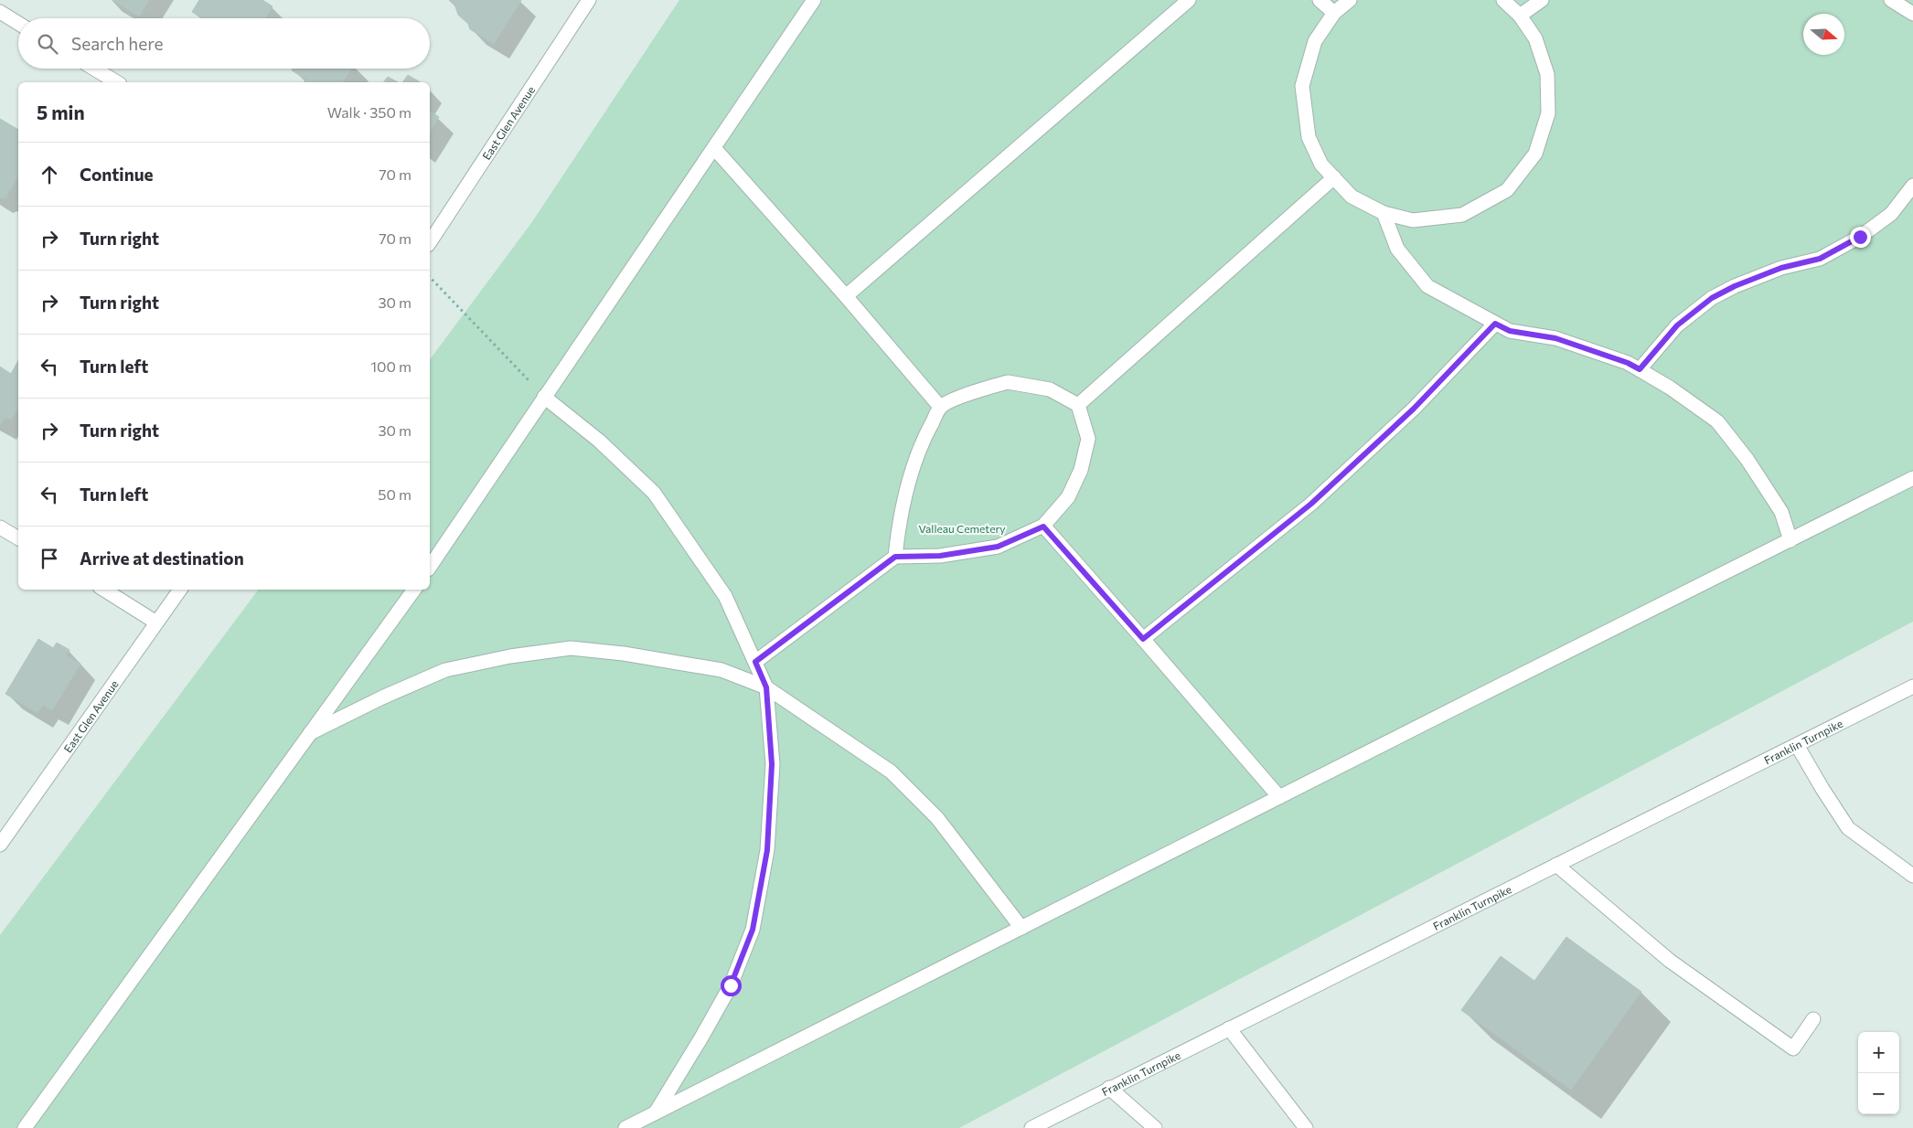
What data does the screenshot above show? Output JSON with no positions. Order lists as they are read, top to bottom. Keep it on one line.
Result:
{"streets":{"street":["East Glen Avenue","Franklin Turnpike"]},"parks":["Valleau Cemetery"],"north":"right","page":{"search":"Search here","heading":["5 min","Walk · 350 m"],"list":[["Continue","70 m"],["Turn right","70 m"],["Turn right","30 m"],["Turn left","100 m"],["Turn right","30 m"],["Turn left","50 m"],"Arrive at destination"],"map_buttons":["+","−"]}}
